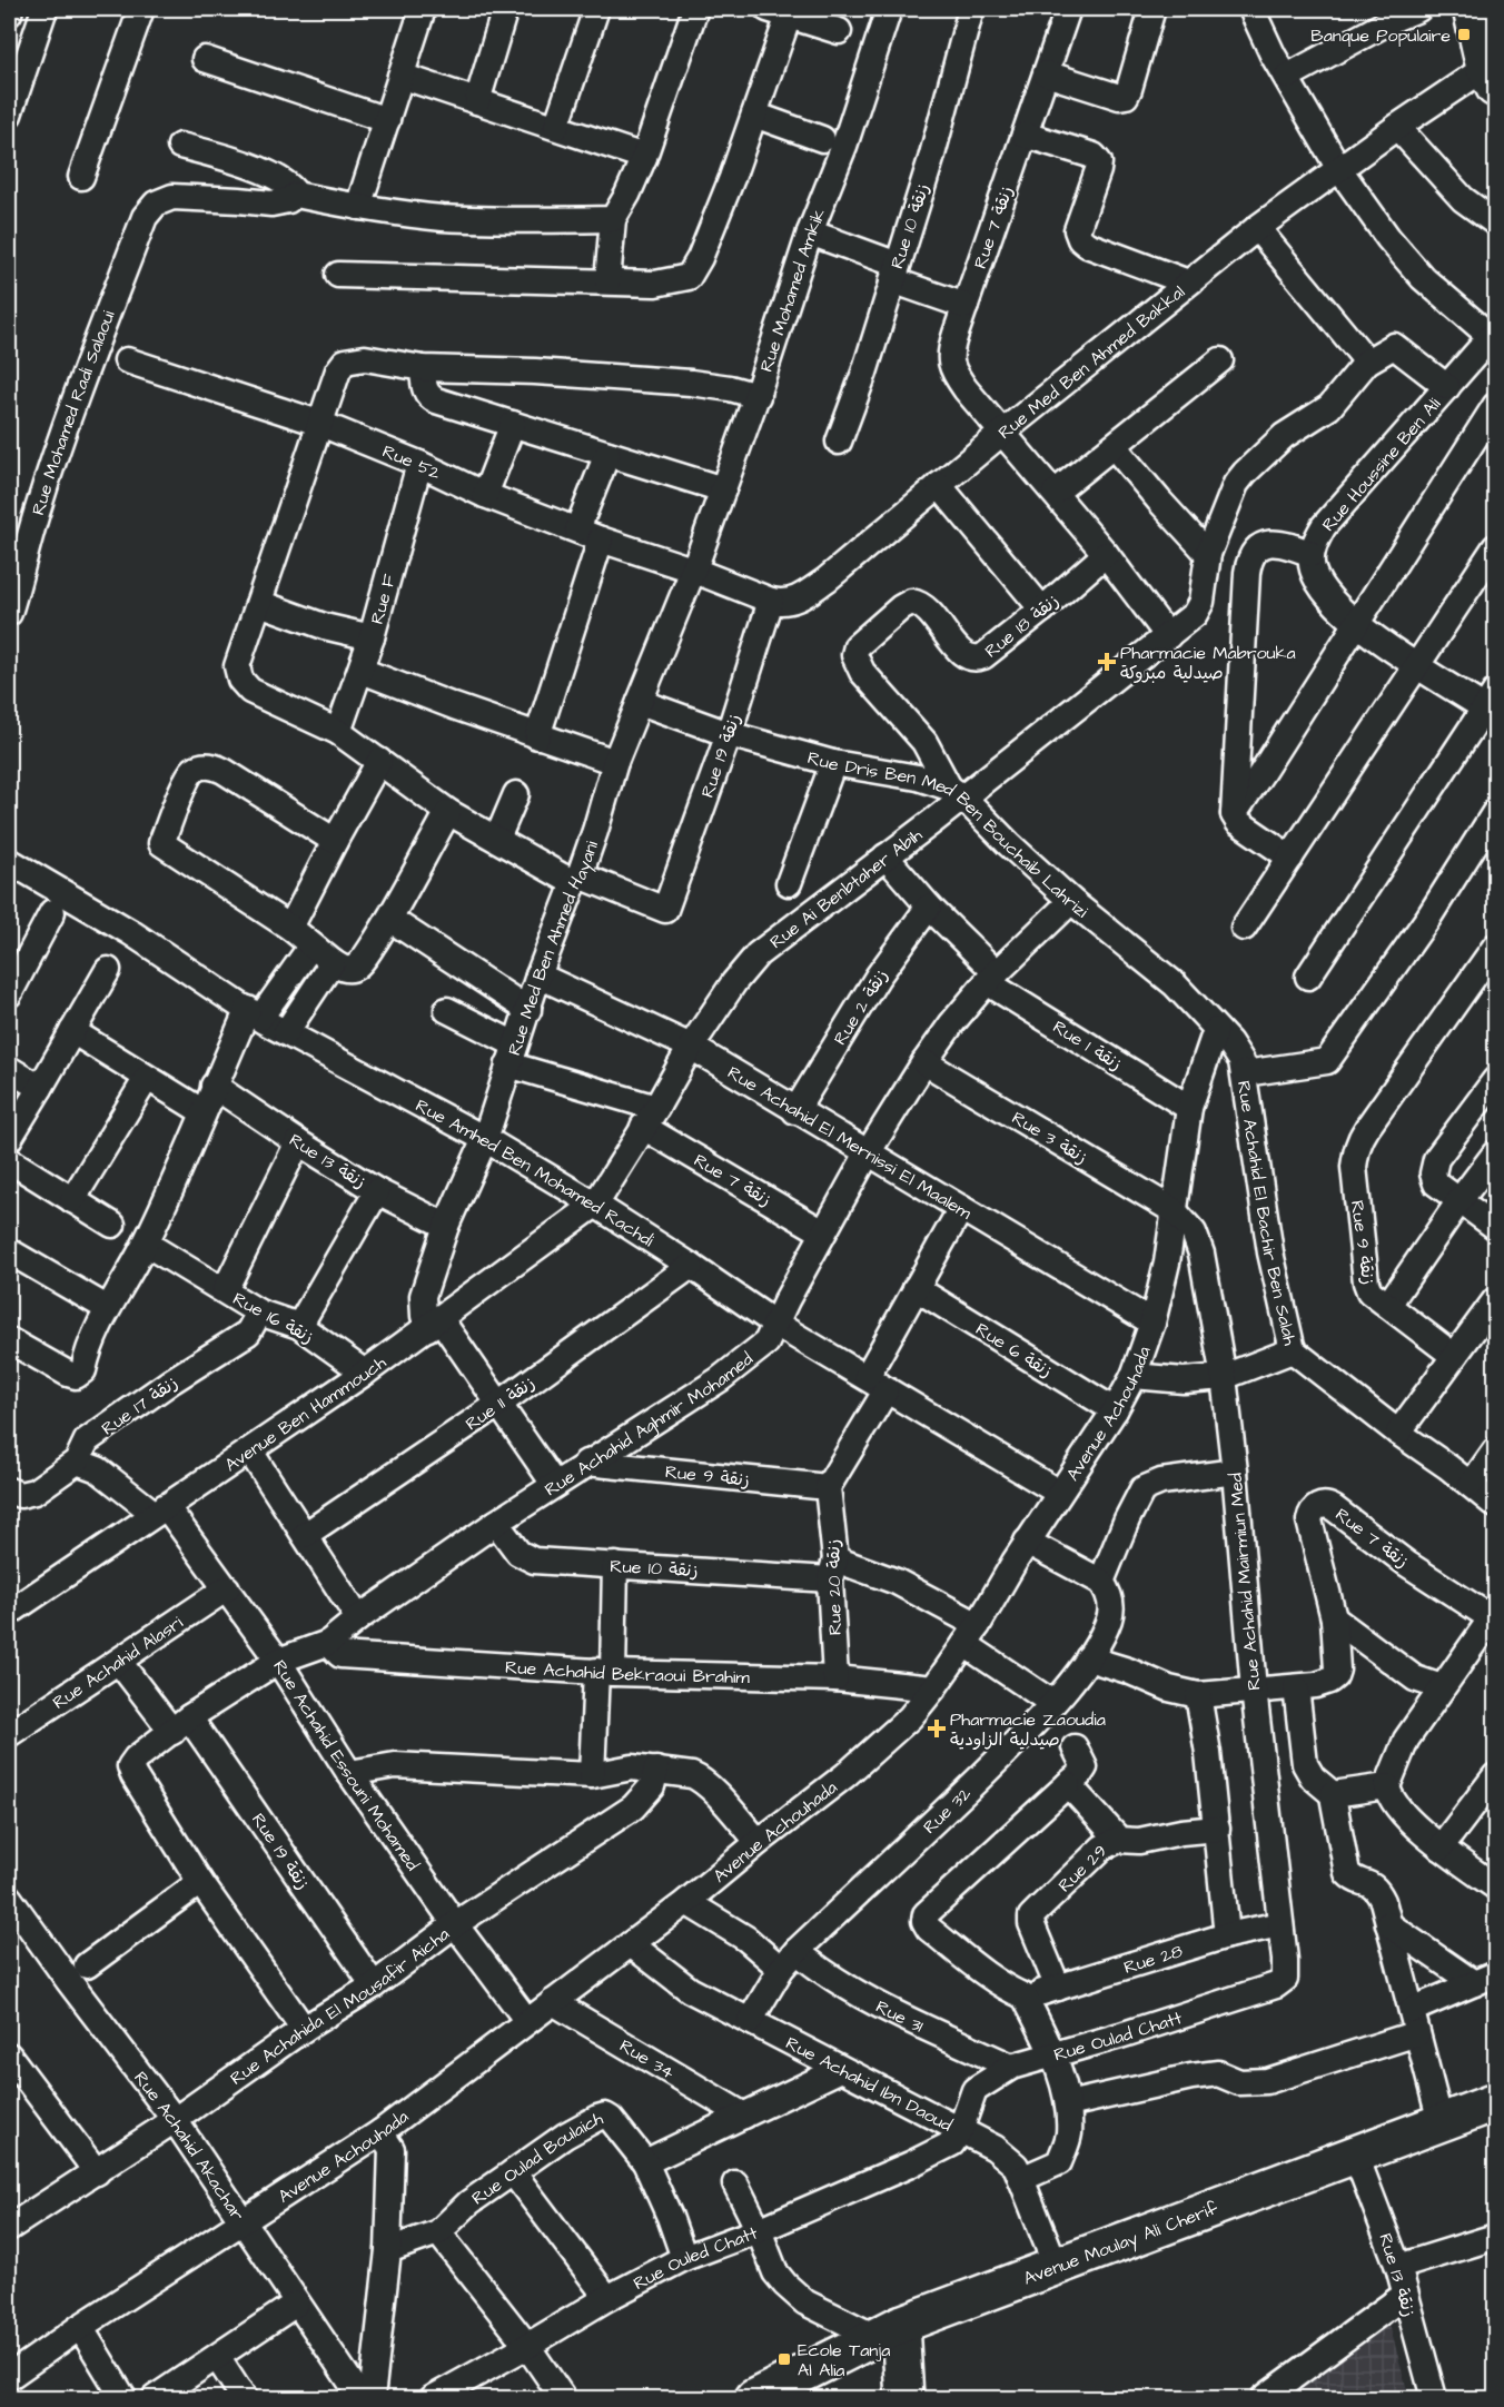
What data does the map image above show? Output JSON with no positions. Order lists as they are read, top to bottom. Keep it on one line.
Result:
{"streets":{"street":["Rue 10 زنقة","Rue 7 زنقة","Rue Mohamed Amkik","Rue Med Ben Ahmed Bakkal","Rue Mohamed Radi Salaoui","Rue 52","Rue Houssine Ben Ali","Rue F","Rue 18 زنقة","Rue 19 زنقة","Rue Dris Ben Med Ben Bouchaib Lahrizi","Rue Ai Benbtaher Abih","Rue Med Ben Ahmed Hayani","Rue 2 زنقة","Rue 1 زنقة","Rue 3 زنقة","Rue Achahid El Mernissi El Maalem","Rue 13 زنقة","Rue Amhed Ben Mohamed Rachdi","Rue Achahid El Bachir Ben Salah","Rue 9 زنقة","Rue 16 زنقة","Rue 6 زنقة","Rue 11 زنقة","Rue 17 زنقة","Avenue Achouhada","Avenue Ben Hammouch","Rue Achahid Aghmir Mohamed","Rue Achahid Mairmiun Med","Rue 20 زنقة","Rue Achahid Alasri","Rue Achahid Bekraoui Brahim","Rue Achahid Essouni Mohamed","Rue 32","Rue 29","Rue 28","Rue Achahida El Mousafir Aicha","Rue 31","Rue Oulad Chatt","Rue 34","Rue Achahid Ibn Daoud","Rue Achahid Akachar","Rue Oulad Boulaich","Avenue Moulay Ali Cherif","Rue Ouled Chatt"]},"crossings":[["Rue 10 زنقة","Avenue Achouhada"],["Rue 10 زنقة","Rue Achahid Aghmir Mohamed"],["Rue 10 زنقة","Rue 20 زنقة"],["Rue 10 زنقة","Rue 32"],["Rue 7 زنقة","Rue Med Ben Ahmed Bakkal"],["Rue 7 زنقة","Rue Ai Benbtaher Abih"],["Rue 7 زنقة","Rue Med Ben Ahmed Hayani"],["Rue 7 زنقة","Rue Achahid Aghmir Mohamed"],["Rue Mohamed Amkik","Rue Med Ben Ahmed Bakkal"],["Rue Mohamed Amkik","Rue 52"],["Rue Mohamed Amkik","Rue Med Ben Ahmed Hayani"],["Rue Med Ben Ahmed Bakkal","Rue 52"],["Rue Med Ben Ahmed Bakkal","Rue 19 زنقة"],["Rue Med Ben Ahmed Bakkal","Rue Med Ben Ahmed Hayani"],["Rue 52","Rue F"],["Rue 52","Rue Med Ben Ahmed Hayani"],["Rue 18 زنقة","Rue Dris Ben Med Ben Bouchaib Lahrizi"],["Rue 18 زنقة","Rue Ai Benbtaher Abih"],["Rue 19 زنقة","Rue Dris Ben Med Ben Bouchaib Lahrizi"],["Rue 19 زنقة","Rue Med Ben Ahmed Hayani"],["Rue 19 زنقة","Rue Achahid Aghmir Mohamed"],["Rue 19 زنقة","Rue Achahid Alasri"],["Rue 19 زنقة","Rue Achahida El Mousafir Aicha"],["Rue Dris Ben Med Ben Bouchaib Lahrizi","Rue Ai Benbtaher Abih"],["Rue Dris Ben Med Ben Bouchaib Lahrizi","Rue Med Ben Ahmed Hayani"],["Rue Dris Ben Med Ben Bouchaib Lahrizi","Rue Achahid El Bachir Ben Salah"],["Rue Dris Ben Med Ben Bouchaib Lahrizi","Avenue Achouhada"],["Rue Dris Ben Med Ben Bouchaib Lahrizi","Rue Achahid Aghmir Mohamed"],["Rue Ai Benbtaher Abih","Rue 1 زنقة"],["Rue Ai Benbtaher Abih","Rue Achahid El Mernissi El Maalem"],["Rue Ai Benbtaher Abih","Rue Amhed Ben Mohamed Rachdi"],["Rue Ai Benbtaher Abih","Avenue Ben Hammouch"],["Rue Med Ben Ahmed Hayani","Rue Achahid El Mernissi El Maalem"],["Rue Med Ben Ahmed Hayani","Rue 13 زنقة"],["Rue Med Ben Ahmed Hayani","Rue Amhed Ben Mohamed Rachdi"],["Rue Med Ben Ahmed Hayani","Avenue Ben Hammouch"],["Rue 2 زنقة","Rue 1 زنقة"],["Rue 2 زنقة","Rue Achahid El Mernissi El Maalem"],["Rue 1 زنقة","Avenue Achouhada"],["Rue 1 زنقة","Rue Achahid Aghmir Mohamed"],["Rue 3 زنقة","Avenue Achouhada"],["Rue 3 زنقة","Rue Achahid Aghmir Mohamed"],["Rue 3 زنقة","Rue Achahid Mairmiun Med"],["Rue Achahid El Mernissi El Maalem","Avenue Achouhada"],["Rue Achahid El Mernissi El Maalem","Rue Achahid Aghmir Mohamed"],["Rue 13 زنقة","Avenue Moulay Ali Cherif"],["Rue Amhed Ben Mohamed Rachdi","Rue 11 زنقة"],["Rue Amhed Ben Mohamed Rachdi","Avenue Achouhada"],["Rue Amhed Ben Mohamed Rachdi","Avenue Ben Hammouch"],["Rue Amhed Ben Mohamed Rachdi","Rue Achahid Aghmir Mohamed"],["Rue Achahid El Bachir Ben Salah","Avenue Achouhada"],["Rue 9 زنقة","Rue Achahid Aghmir Mohamed"],["Rue 9 زنقة","Rue 20 زنقة"],["Rue 16 زنقة","Rue 17 زنقة"],["Rue 16 زنقة","Avenue Ben Hammouch"],["Rue 6 زنقة","Avenue Achouhada"],["Rue 17 زنقة","Rue Achahid Essouni Mohamed"],["Avenue Achouhada","Rue Achahid Mairmiun Med"],["Avenue Achouhada","Rue Achahid Bekraoui Brahim"],["Avenue Achouhada","Rue Achahid Essouni Mohamed"],["Avenue Achouhada","Rue 31"],["Avenue Achouhada","Rue 34"],["Avenue Achouhada","Rue Achahid Ibn Daoud"],["Avenue Achouhada","Rue Achahid Akachar"],["Avenue Ben Hammouch","Rue Achahid Essouni Mohamed"],["Rue Achahid Aghmir Mohamed","Rue Achahid Bekraoui Brahim"],["Rue Achahid Aghmir Mohamed","Rue Achahid Essouni Mohamed"],["Rue Achahid Mairmiun Med","Rue 28"],["Rue Achahid Mairmiun Med","Rue Oulad Chatt"],["Rue 20 زنقة","Rue Achahid Bekraoui Brahim"],["Rue Achahid Alasri","Rue Achahid Essouni Mohamed"],["Rue Achahid Essouni Mohamed","Rue Achahida El Mousafir Aicha"],["Rue 32","Rue 31"],["Rue 32","Rue Achahid Ibn Daoud"],["Rue 29","Rue 28"],["Rue Achahida El Mousafir Aicha","Rue Achahid Akachar"],["Rue 31","Rue Oulad Chatt"],["Rue Oulad Chatt","Rue Achahid Ibn Daoud"],["Rue Oulad Chatt","Rue Ouled Chatt"],["Rue Achahid Ibn Daoud","Avenue Moulay Ali Cherif"],["Rue Achahid Ibn Daoud","Rue Ouled Chatt"],["Rue Oulad Boulaich","Rue Ouled Chatt"]],"places":{"transit":["Banque Populaire","Ecole Tanja Al Alia"],"health":["Pharmacie Mabrouka صيدلية مبروكة","Pharmacie Zaoudia صيدلية الزاودية"]}}
